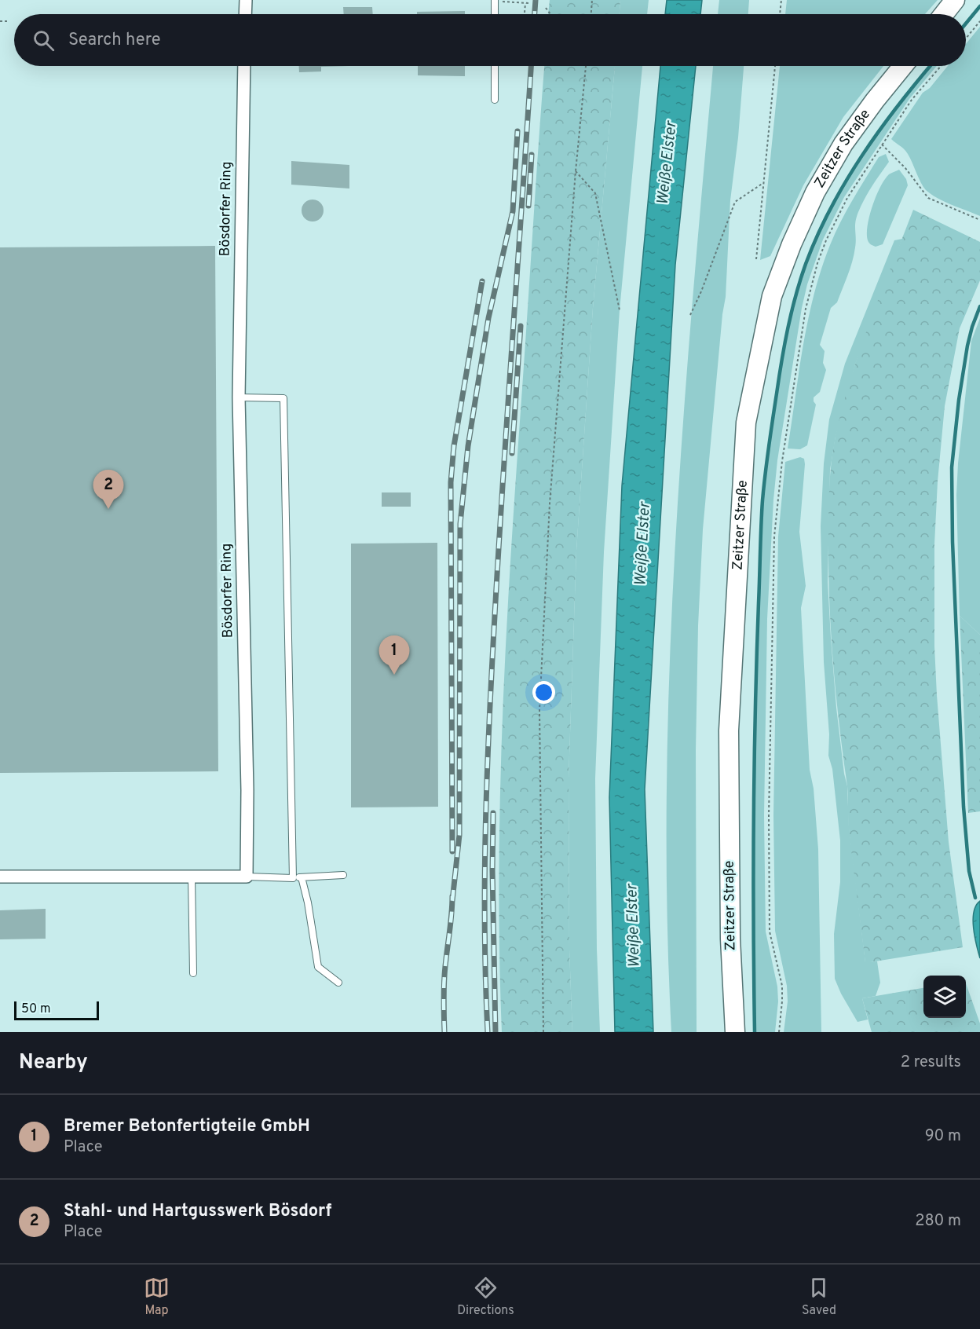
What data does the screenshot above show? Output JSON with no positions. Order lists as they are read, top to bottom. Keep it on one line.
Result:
{"streets":{"main road":["Zeitzer Straße"],"street":["Bösdorfer Ring"]},"water":["Weiße Elster"],"scale_bar":"50 m","page":{"search":"Search here","pins":["2","1"],"scale":"50 m","heading":["Nearby","2 results"],"list":[{"mark":"1","name":"Bremer Betonfertigteile GmbH","note":"Place","value":"90 m"},{"mark":"2","name":"Stahl- und Hartgusswerk Bösdorf","note":"Place","value":"280 m"}],"nav":["Map","Directions","Saved"]}}
